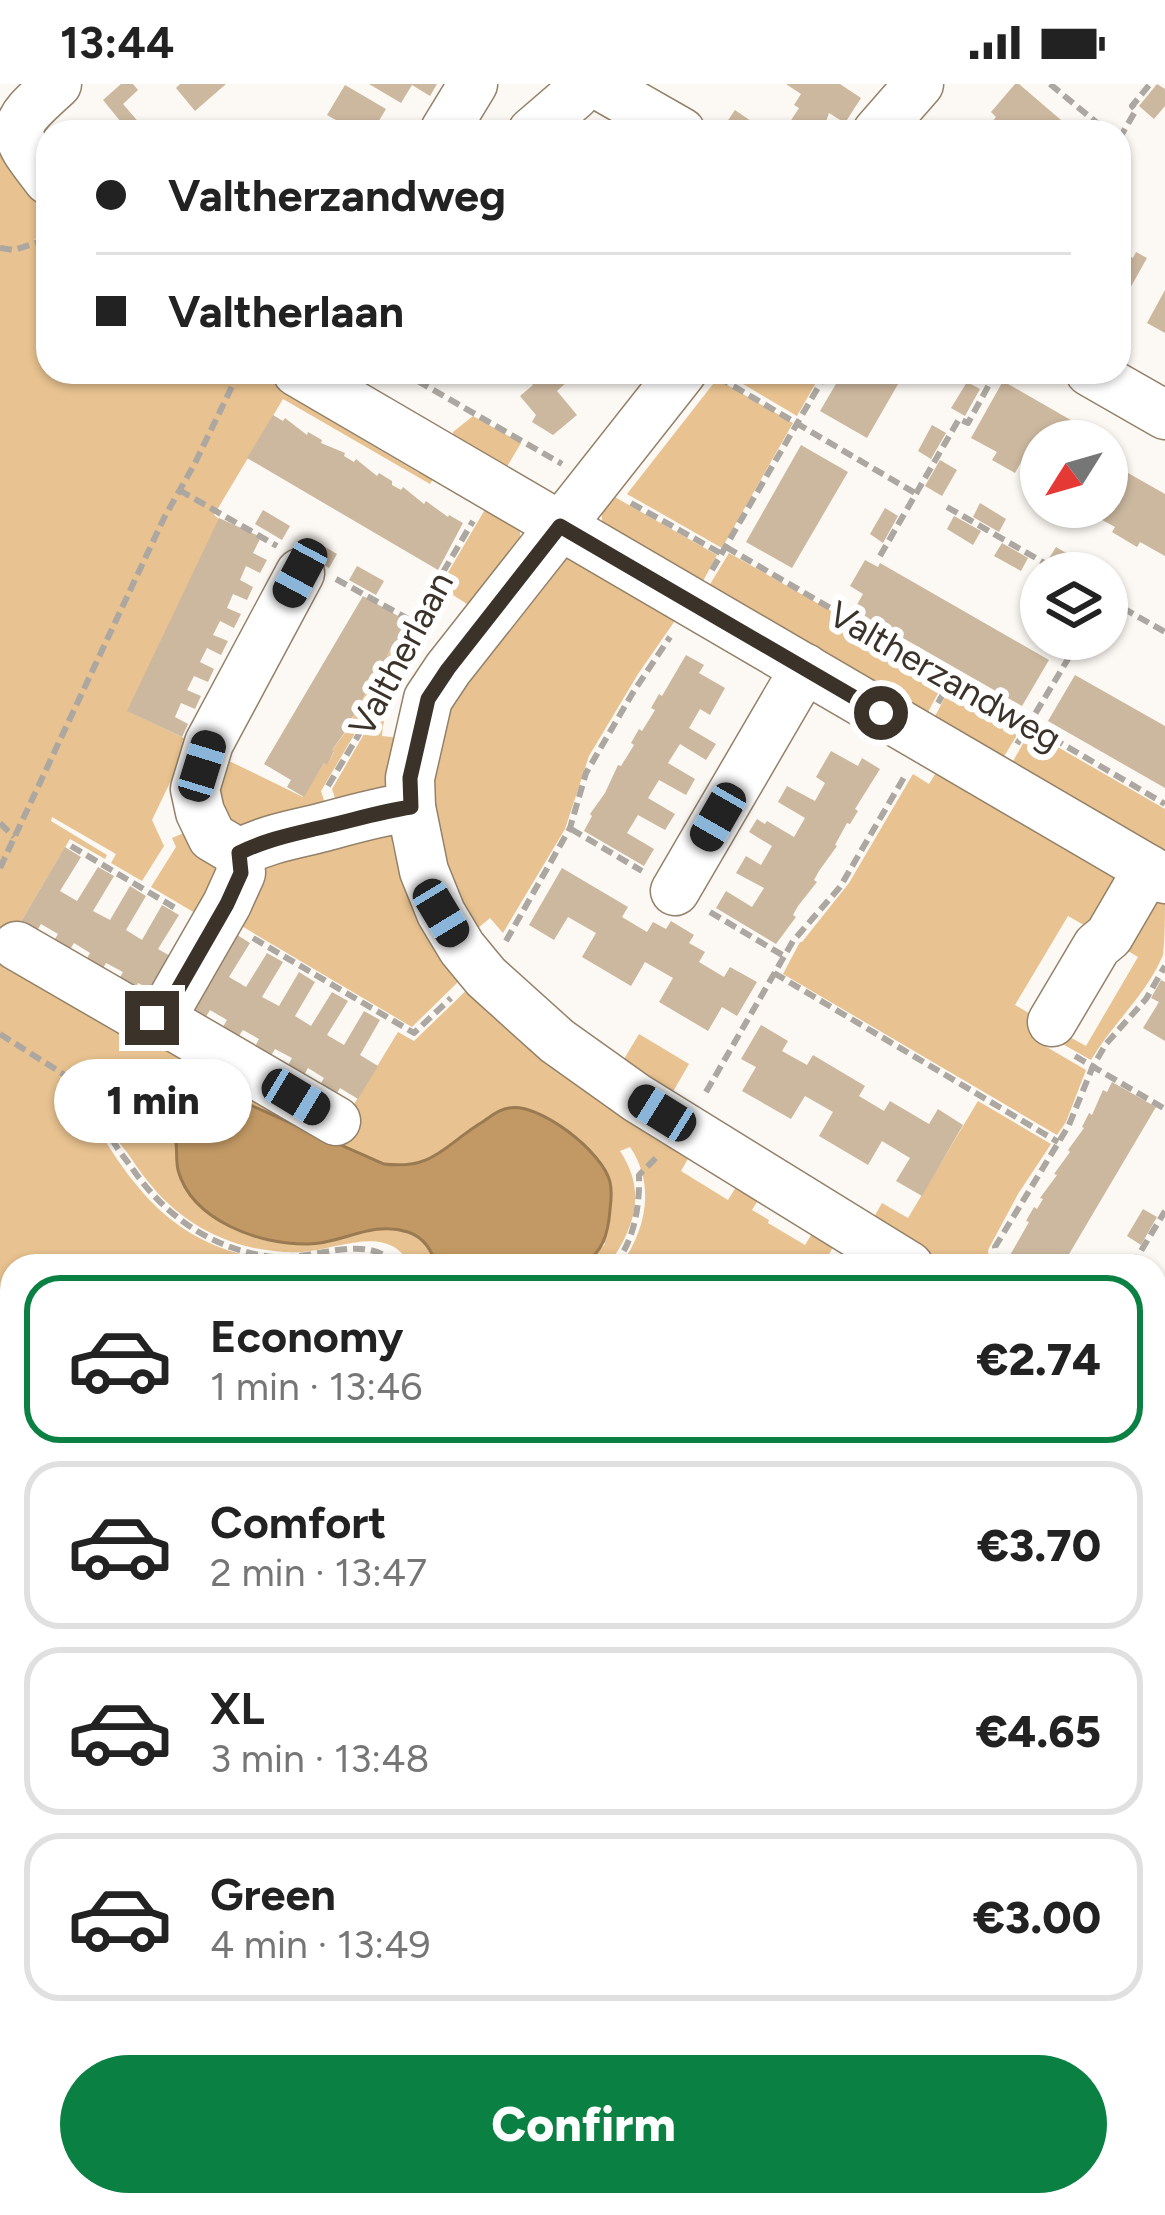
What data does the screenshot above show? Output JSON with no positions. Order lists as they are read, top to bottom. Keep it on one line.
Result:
{"streets":{"street":["Valtherlaan","Valtherzandweg"]},"crossings":[["Valtherlaan","Valtherzandweg"]],"north":"bottom left","page":{"status":"13:44","banner":["Valtherzandweg","Valtherlaan"],"bubble":"1 min","list":[{"name":"Economy","note":"1 min · 13:46","value":"€2.74"},{"name":"Comfort","note":"2 min · 13:47","value":"€3.70"},{"name":"XL","note":"3 min · 13:48","value":"€4.65"},{"name":"Green","note":"4 min · 13:49","value":"€3.00"}],"buttons":"Confirm"}}
